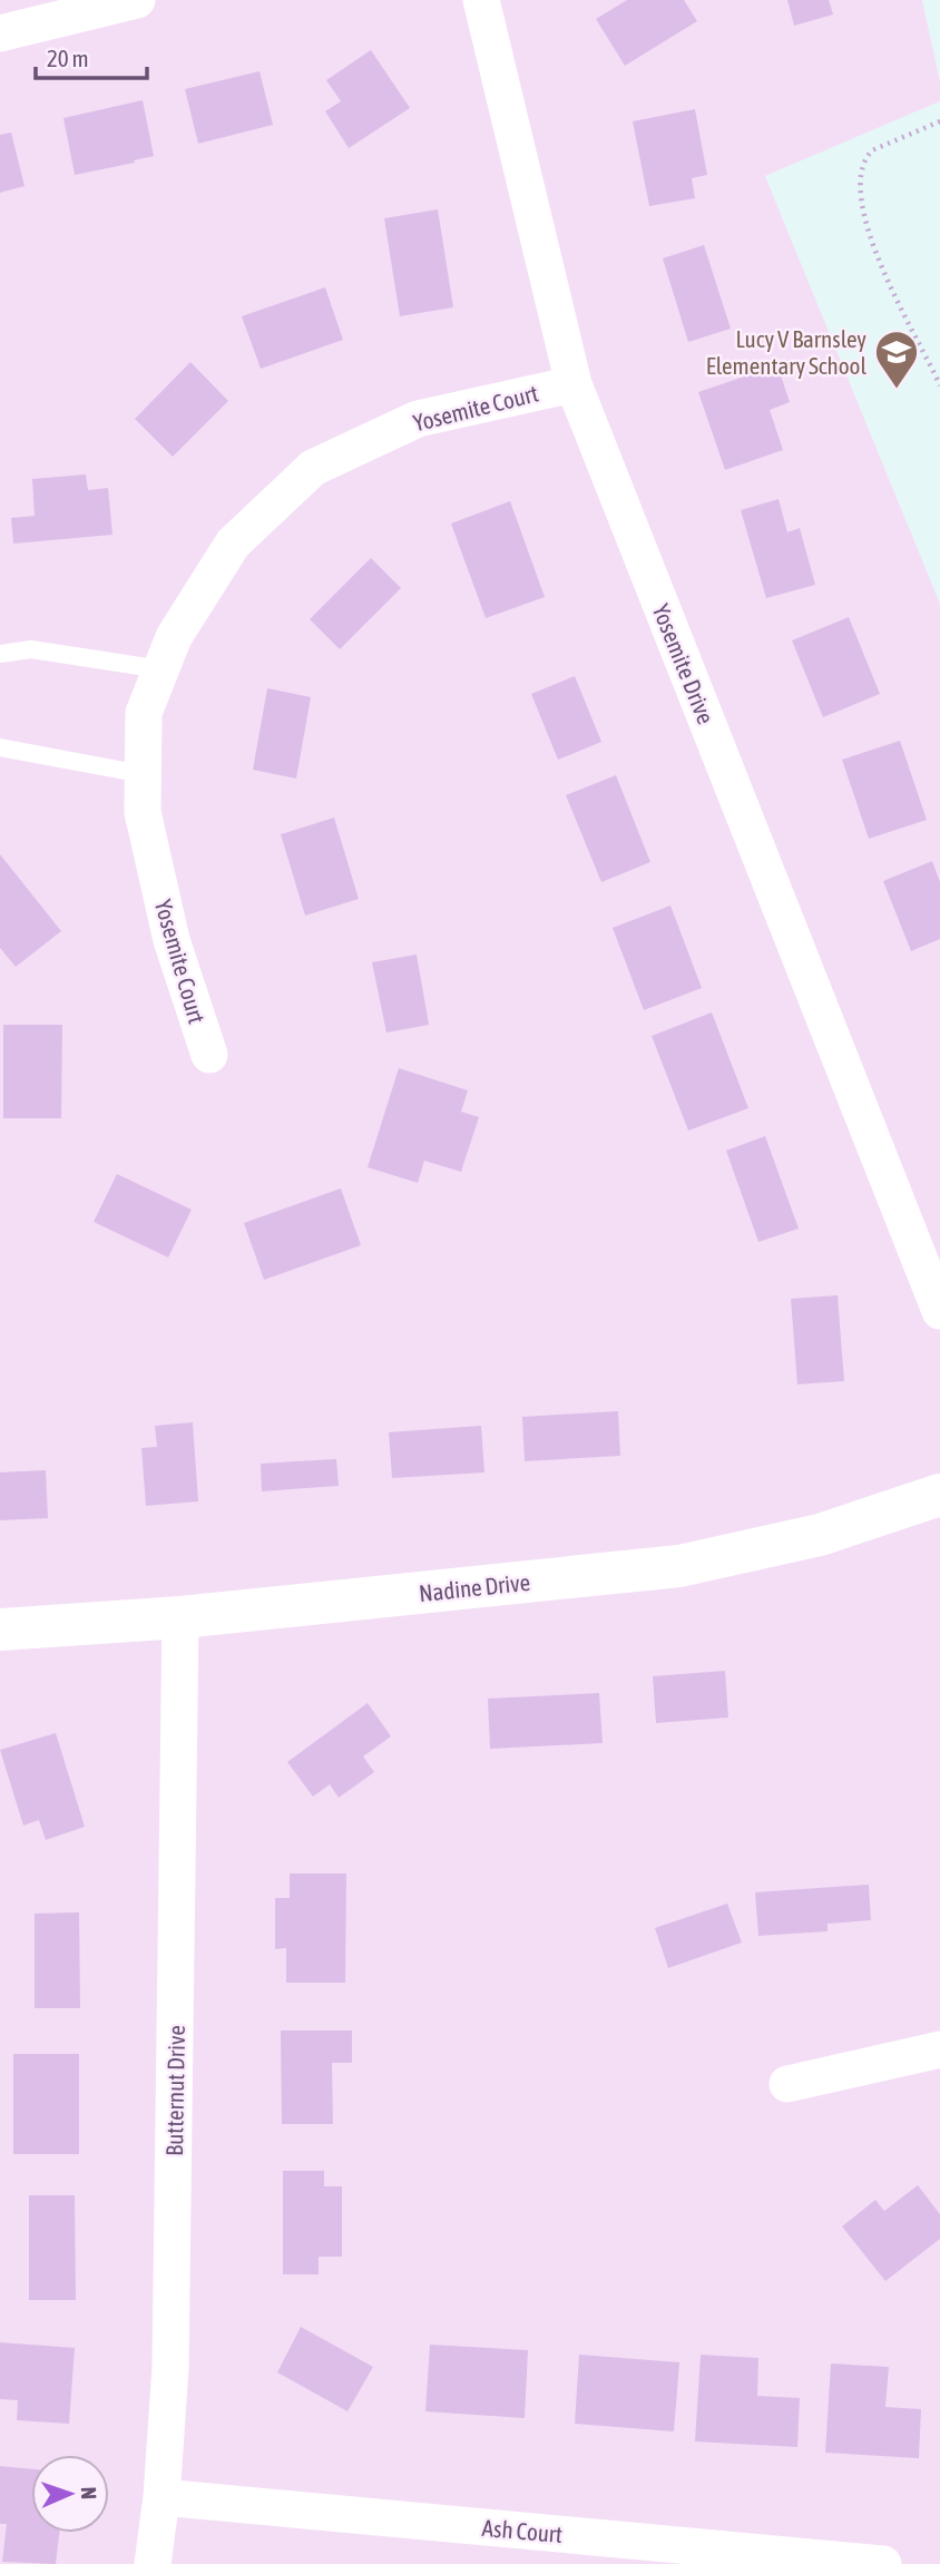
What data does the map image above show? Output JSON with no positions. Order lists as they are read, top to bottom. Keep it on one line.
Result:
{"streets":{"street":["Yosemite Court","Yosemite Drive","Nadine Drive","Butternut Drive","Ash Court"]},"crossings":[["Yosemite Court","Yosemite Drive"],["Nadine Drive","Butternut Drive"],["Butternut Drive","Ash Court"]],"places":{"school or university":["Lucy V Barnsley Elementary School"]},"scale_bar":"20 m","north":"right"}
